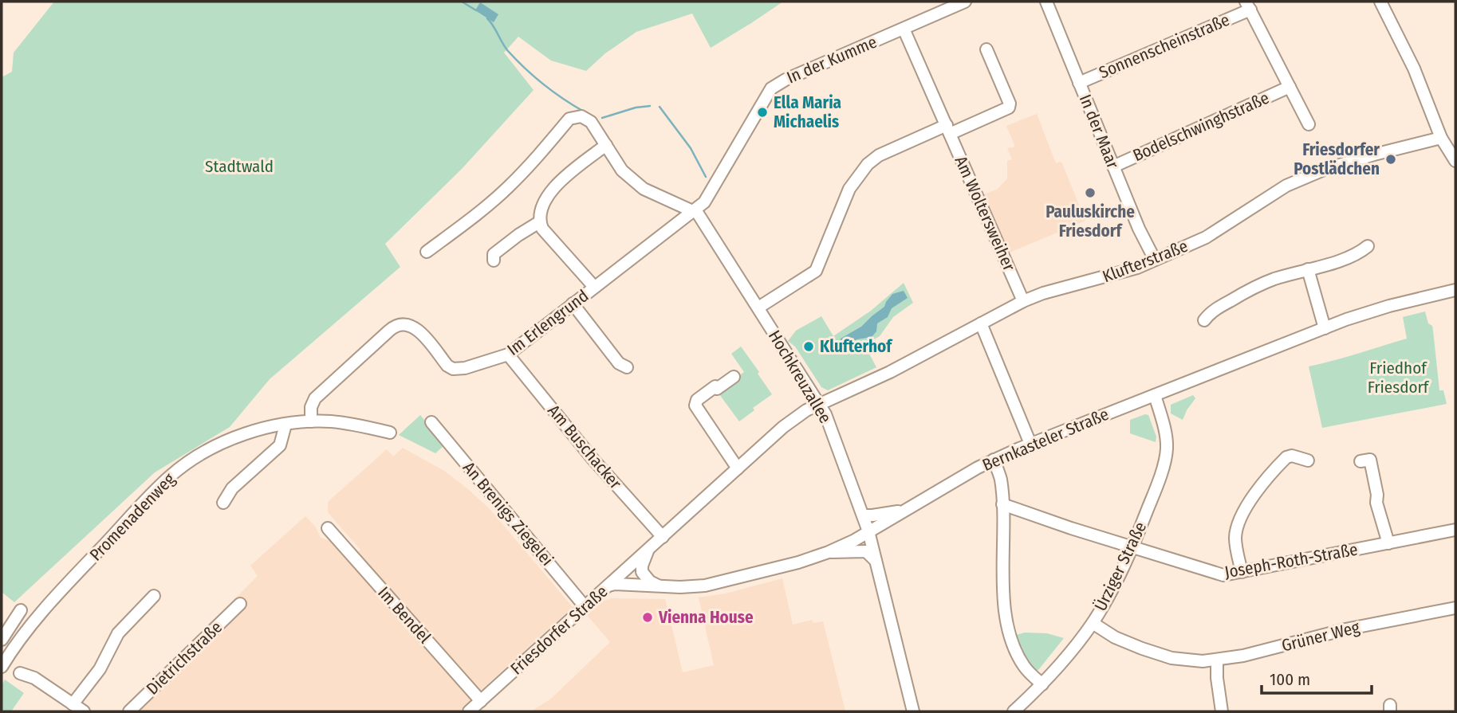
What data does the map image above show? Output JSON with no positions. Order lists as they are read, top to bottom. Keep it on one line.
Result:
{"streets":{"street":["Sonnenscheinstraße","In der Kumme","Bodelschwinghstraße","In der Maar","Am Woltersweiher","Klufterstraße","Im Erlengrund","Hochkreuzallee","Bernkasteler Straße","Am Buschacker","An Brenigs Ziegelei","Promenadenweg","Joseph-Roth-Straße","Ürziger Straße","Im Bendel","Friesdorfer Straße","Grüner Weg","Dietrichstraße"]},"crossings":[["Sonnenscheinstraße","In der Maar"],["In der Kumme","Am Woltersweiher"],["In der Kumme","Im Erlengrund"],["In der Kumme","Hochkreuzallee"],["Bodelschwinghstraße","In der Maar"],["In der Maar","Klufterstraße"],["Am Woltersweiher","Klufterstraße"],["Klufterstraße","Hochkreuzallee"],["Klufterstraße","Friesdorfer Straße"],["Im Erlengrund","Hochkreuzallee"],["Im Erlengrund","Am Buschacker"],["Im Erlengrund","Promenadenweg"],["Hochkreuzallee","Bernkasteler Straße"],["Hochkreuzallee","Friesdorfer Straße"],["Bernkasteler Straße","Ürziger Straße"],["Bernkasteler Straße","Friesdorfer Straße"],["Am Buschacker","Friesdorfer Straße"],["An Brenigs Ziegelei","Friesdorfer Straße"],["Joseph-Roth-Straße","Ürziger Straße"],["Ürziger Straße","Grüner Weg"],["Im Bendel","Friesdorfer Straße"]],"parks":["Stadtwald","Friedhof Friesdorf"],"places":["Ella Maria Michaelis","Friesdorfer Postlädchen","Pauluskirche Friesdorf","Klufterhof","Vienna House"],"scale_bar":"100 m"}
